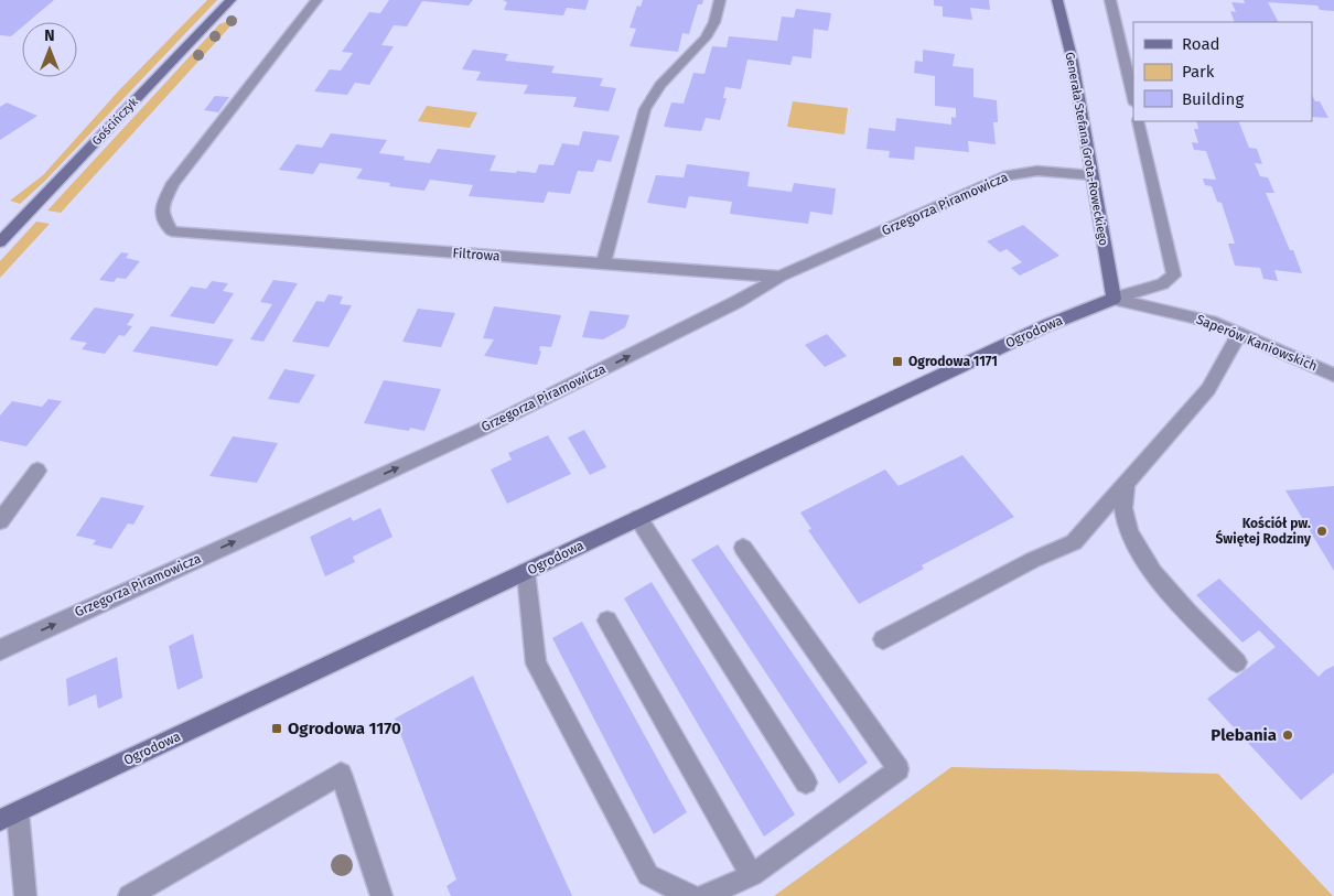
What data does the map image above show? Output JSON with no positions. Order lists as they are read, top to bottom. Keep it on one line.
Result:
{"streets":{"street":["Gościńczyk","Generała Stefana Grota-Roweckiego","Grzegorza Piramowicza","Filtrowa","Ogrodowa","Saperów Kaniowskich"]},"crossings":[["Generała Stefana Grota-Roweckiego","Grzegorza Piramowicza"],["Generała Stefana Grota-Roweckiego","Ogrodowa"],["Generała Stefana Grota-Roweckiego","Saperów Kaniowskich"],["Grzegorza Piramowicza","Filtrowa"],["Ogrodowa","Saperów Kaniowskich"]],"one_way":["Grzegorza Piramowicza"],"places":{"transit":["Ogrodowa 1171","Ogrodowa 1170"],"other":["Kościół pw. Świętej Rodziny","Plebania"]},"legend":["Road","Park","Building"],"north":"top"}
